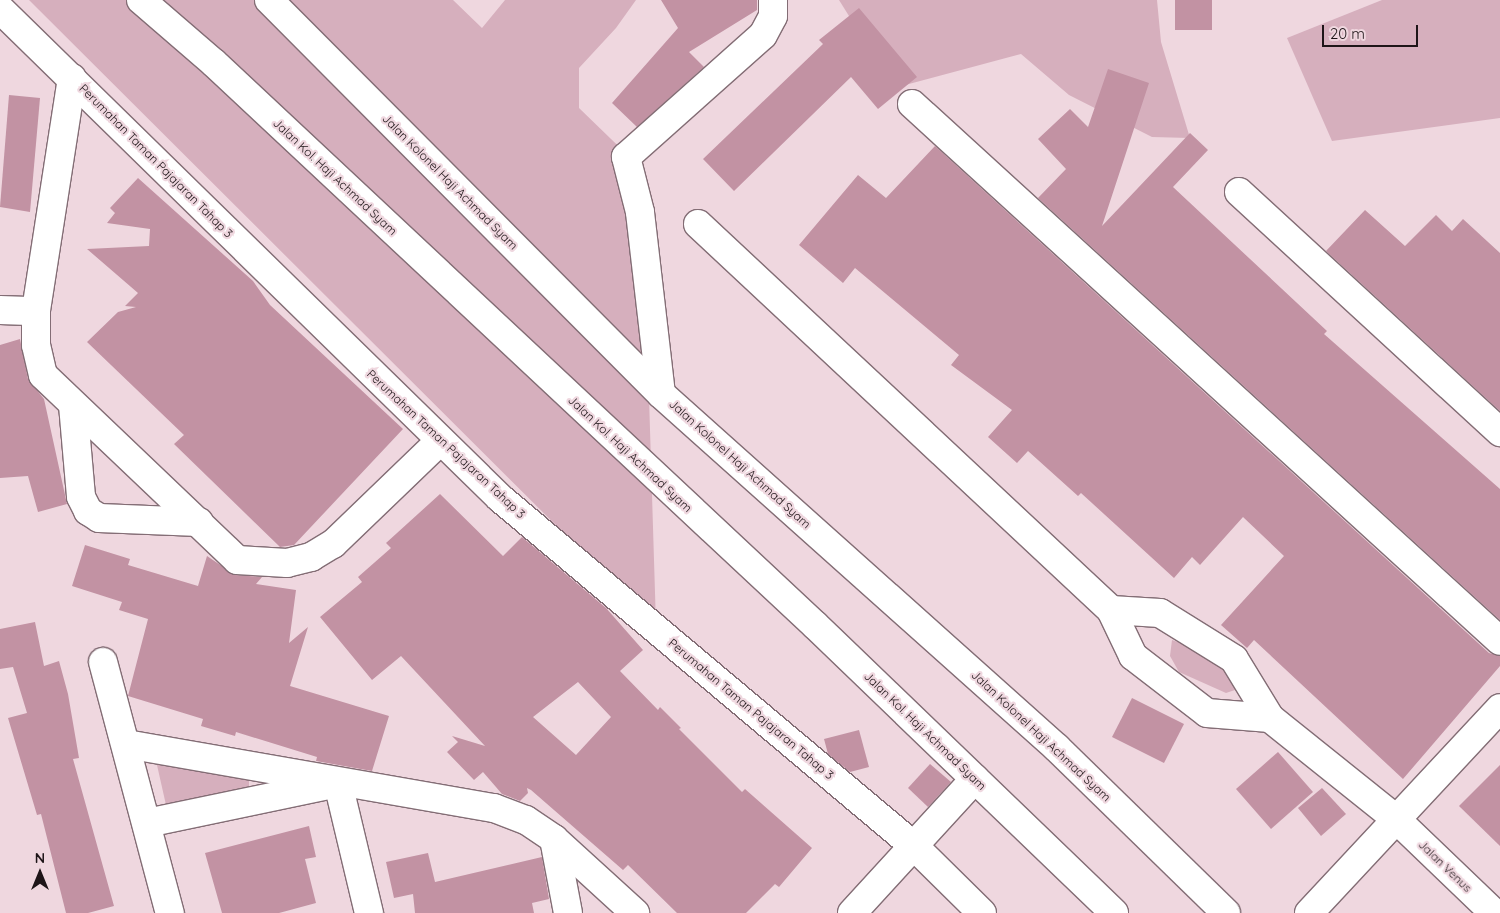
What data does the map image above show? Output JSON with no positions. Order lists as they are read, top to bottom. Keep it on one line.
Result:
{"streets":{"street":["Perumahan Taman Pajajaran Tahap 3","Jalan Kol. Haji Achmad Syam","Jalan Kolonel Haji Achmad Syam","Jalan Venus"]},"scale_bar":"20 m","north":"top"}
